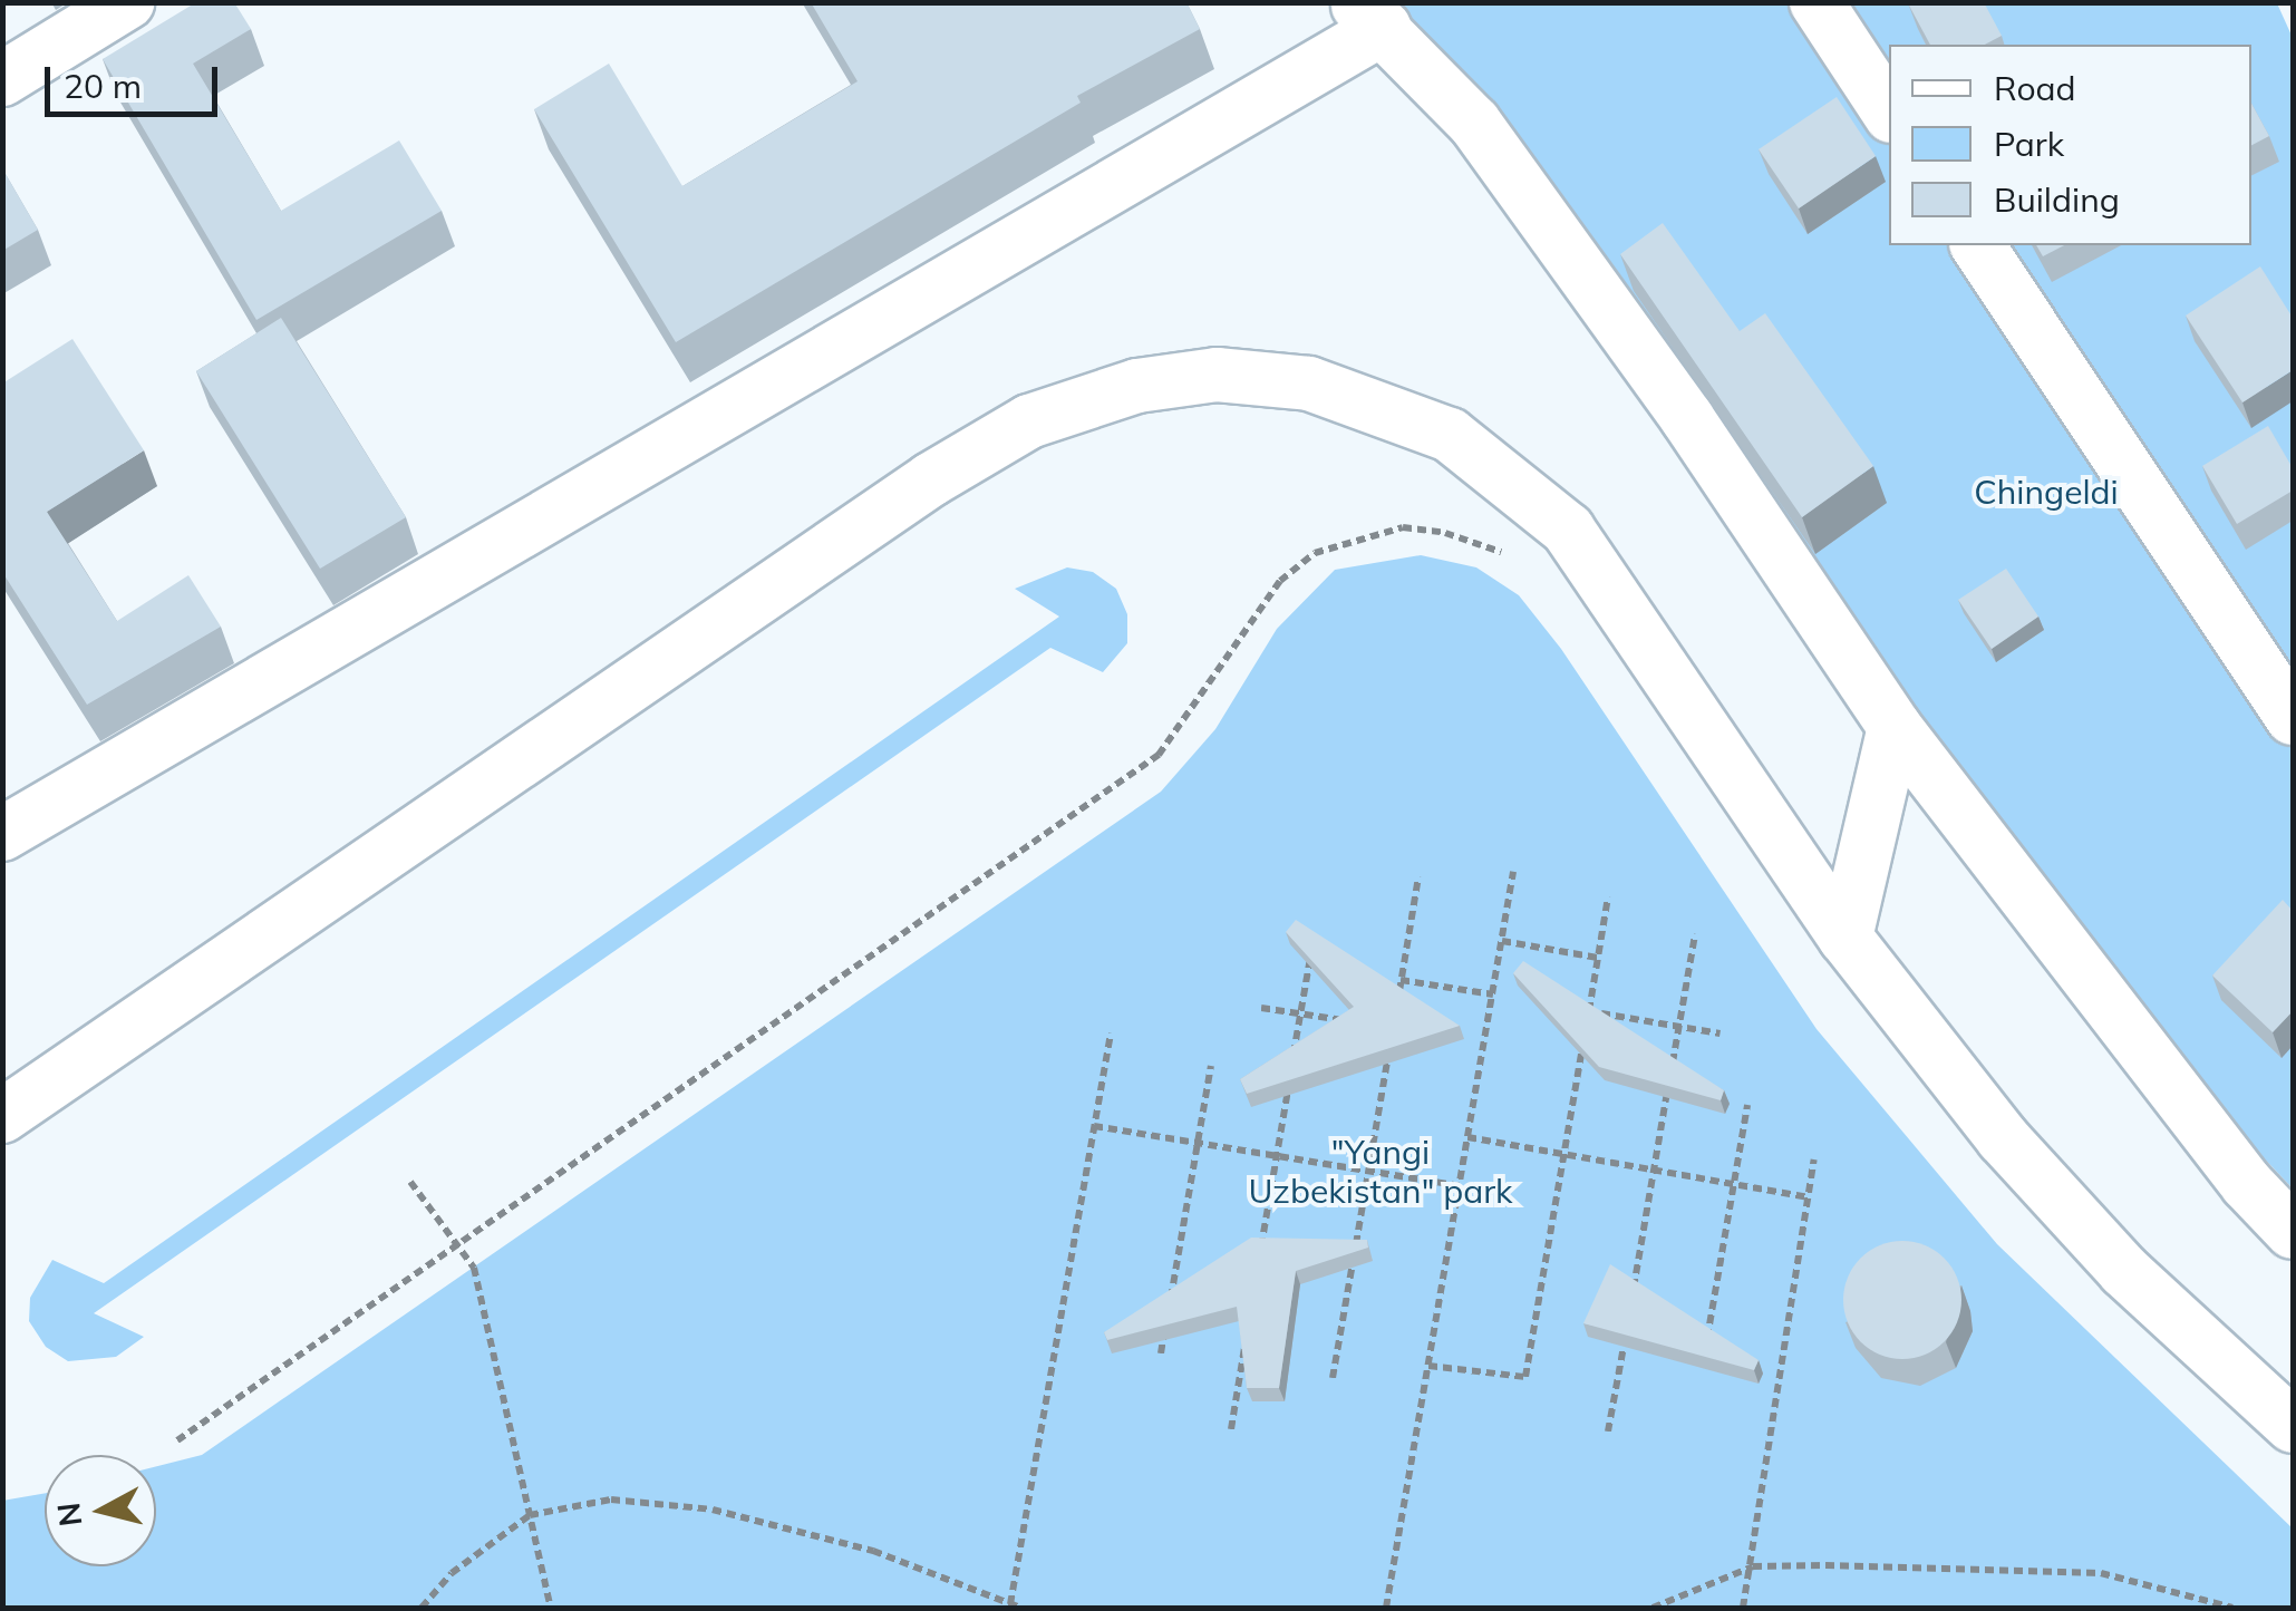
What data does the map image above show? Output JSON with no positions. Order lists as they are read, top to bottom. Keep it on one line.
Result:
{"parks":["Chingeldi","\"Yangi Uzbekistan\" park"],"legend":["Road","Park","Building"],"scale_bar":"20 m","north":"left"}
